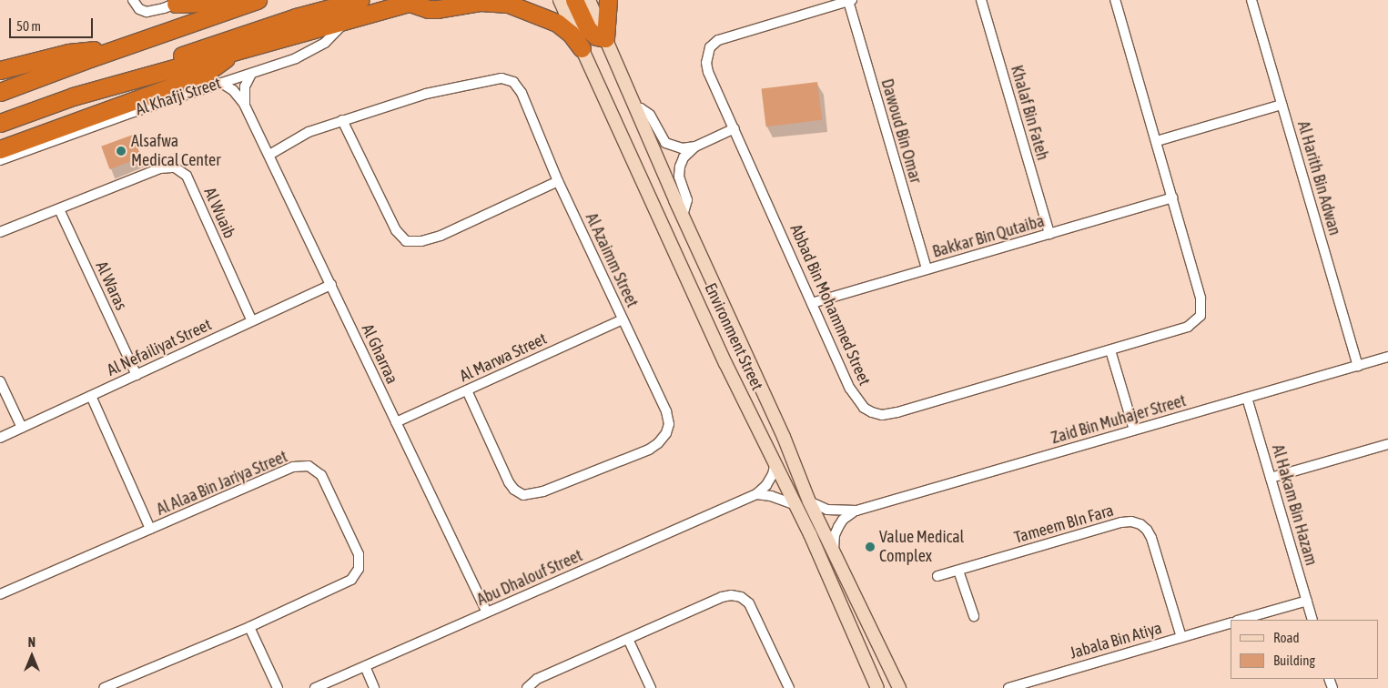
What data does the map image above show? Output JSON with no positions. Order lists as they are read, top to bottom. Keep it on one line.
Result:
{"streets":{"highway":["Al Khafji Street"],"street":["Khalaf Bin Fateh","Dawoud Bin Omar","Al Harith Bin Adwan","Al Wuaib","Bakkar Bin Qutaiba","Al Azaimm Street","Al Waras","Abbad Bin Mohammed Street","Environment Street","Al Nefailiyat Street","Al Gharraa","Al Marwa Street","Zaid Bin Muhajer Street","Al Alaa Bin Jariya Street","Al Hakam Bin Hazam","Tameem BIn Fara","Abu Dhalouf Street","Jabala Bin Atiya"]},"crossings":[["Al Khafji Street","Al Gharraa"],["Khalaf Bin Fateh","Bakkar Bin Qutaiba"],["Dawoud Bin Omar","Bakkar Bin Qutaiba"],["Dawoud Bin Omar","Abbad Bin Mohammed Street"],["Al Harith Bin Adwan","Zaid Bin Muhajer Street"],["Al Wuaib","Al Waras"],["Al Wuaib","Al Nefailiyat Street"],["Bakkar Bin Qutaiba","Abbad Bin Mohammed Street"],["Al Azaimm Street","Al Gharraa"],["Al Azaimm Street","Al Marwa Street"],["Al Waras","Al Nefailiyat Street"],["Environment Street","Zaid Bin Muhajer Street"],["Environment Street","Abu Dhalouf Street"],["Al Nefailiyat Street","Al Gharraa"],["Al Nefailiyat Street","Al Alaa Bin Jariya Street"],["Al Gharraa","Al Marwa Street"],["Al Gharraa","Abu Dhalouf Street"],["Zaid Bin Muhajer Street","Al Hakam Bin Hazam"],["Tameem BIn Fara","Jabala Bin Atiya"]],"places":["Alsafwa Medical Center","Value Medical Complex"],"legend":["Road","Building"],"scale_bar":"50 m","north":"top"}
